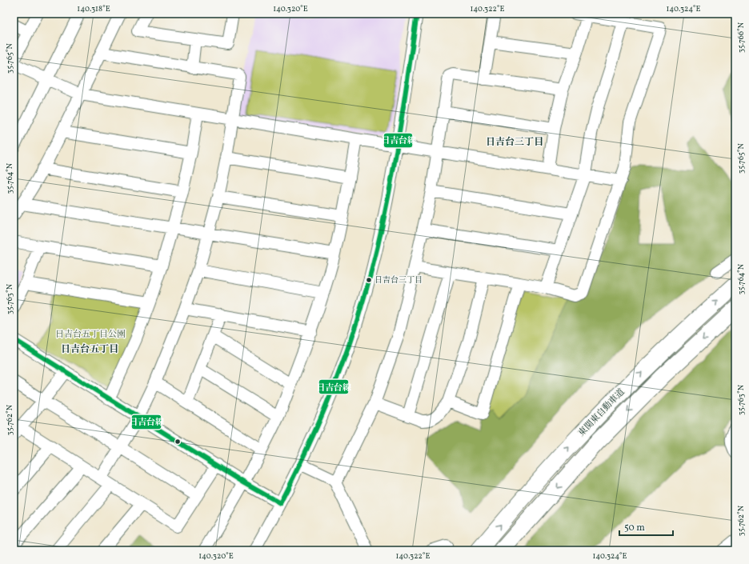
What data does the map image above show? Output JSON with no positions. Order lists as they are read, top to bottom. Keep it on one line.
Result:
{"streets":{"highway":["東関東自動車道"]},"districts":["日吉台三丁目","日吉台五丁目"],"parks":["日吉台五丁目公園"],"places":["日吉台三丁目"],"lines":["transit line 日吉台線"],"scale_bar":"50 m","coordinates":["140.318°E","140.320°E","140.322°E","140.324°E","35.766°N","35.765°N","35.764°N","35.763°N","35.762°N"]}
